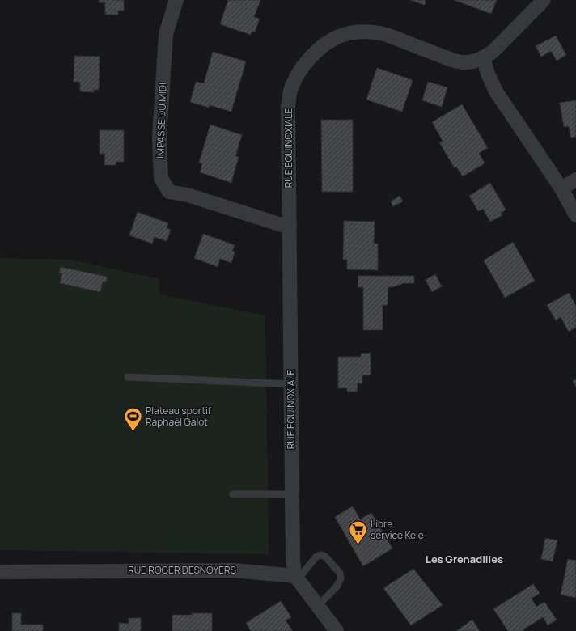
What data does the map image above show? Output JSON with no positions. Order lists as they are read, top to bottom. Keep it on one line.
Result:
{"streets":{"street":["IMPASSE DU MIDI","RUE ÉQUINOXIALE","RUE ROGER DESNOYERS"]},"crossings":[["IMPASSE DU MIDI","RUE ÉQUINOXIALE"],["RUE ÉQUINOXIALE","RUE ROGER DESNOYERS"]],"districts":["Les Grenadilles"],"places":{"sports":["Plateau sportif Raphaël Galot"],"supermarket":["Libre service Kele"]}}
